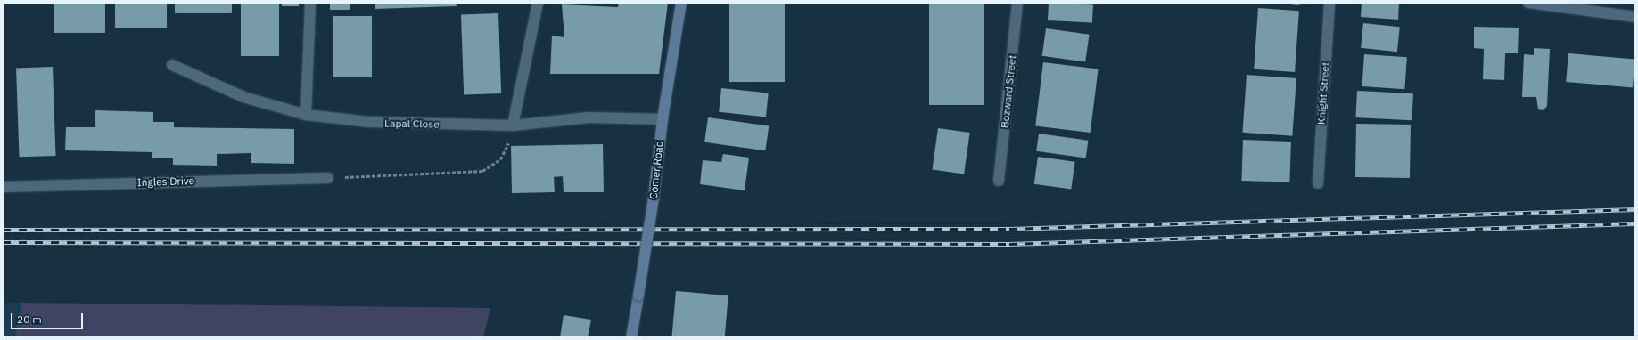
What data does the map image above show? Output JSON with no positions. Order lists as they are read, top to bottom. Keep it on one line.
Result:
{"streets":{"street":["Bozward Street","Knight Street","Lapal Close","Comer Road","Ingles Drive"]},"crossings":[["Lapal Close","Comer Road"]],"scale_bar":"20 m"}
